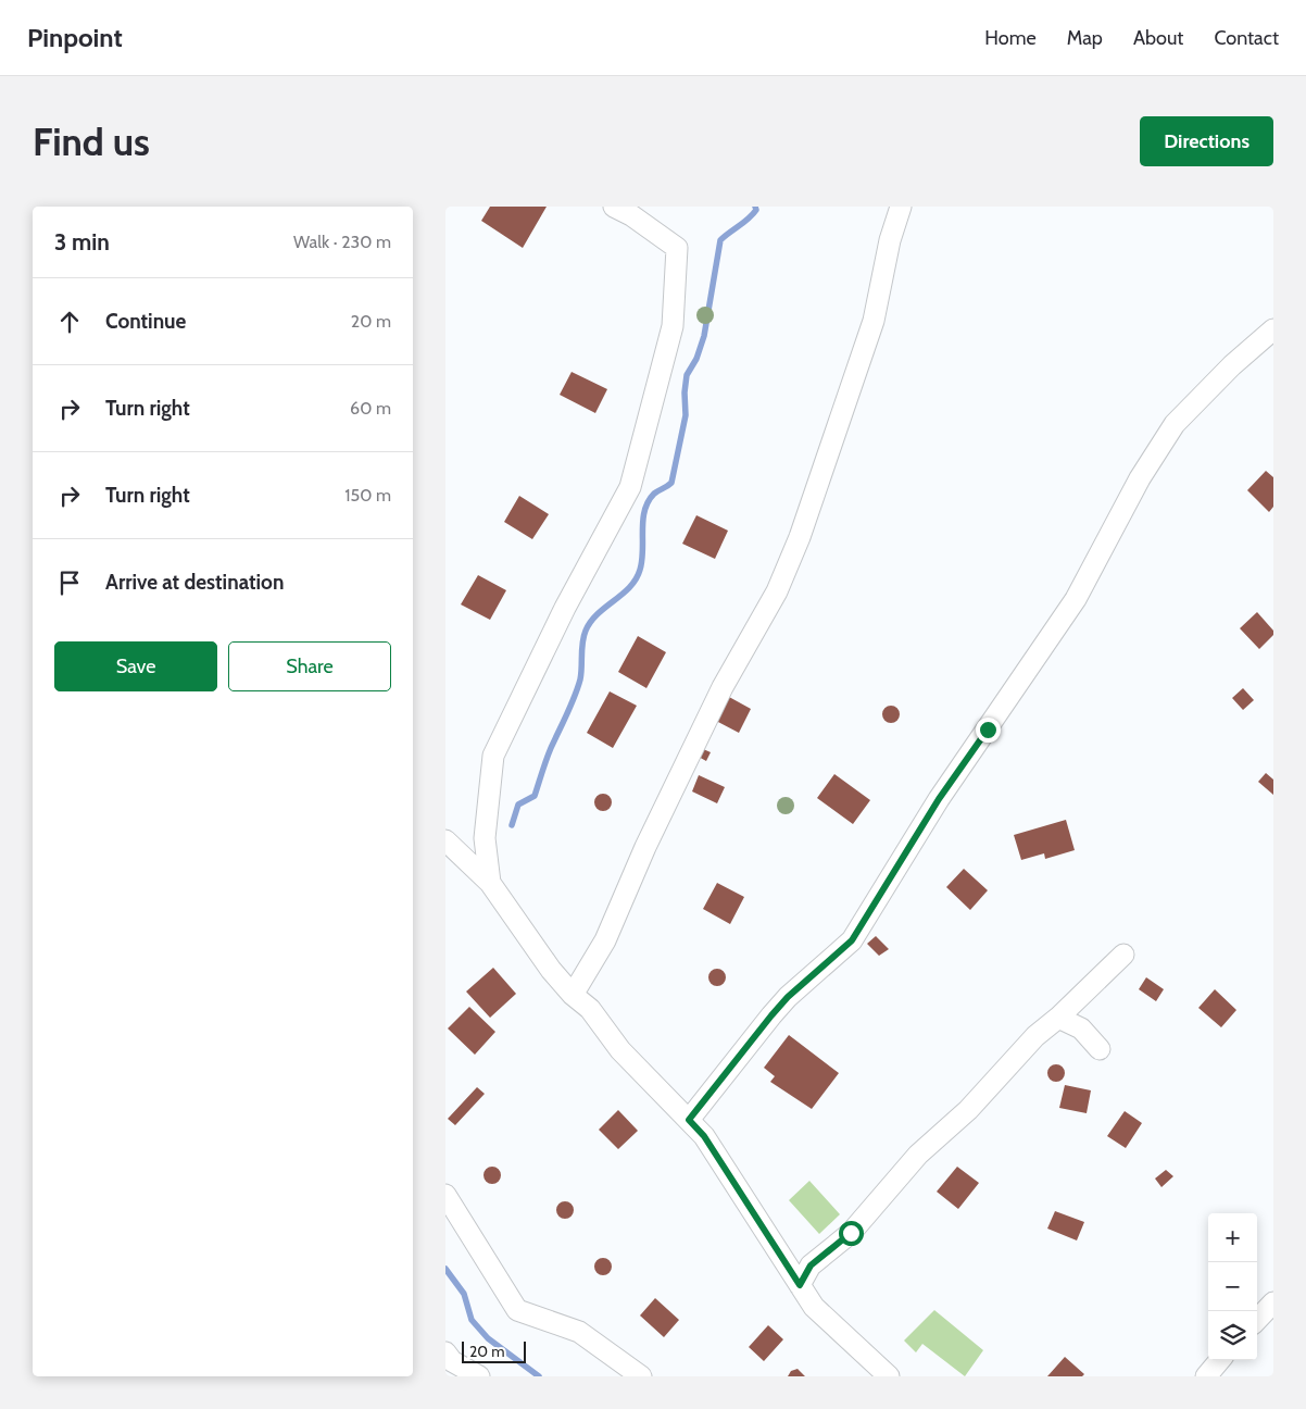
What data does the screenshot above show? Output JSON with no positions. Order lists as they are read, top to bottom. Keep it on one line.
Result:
{"scale_bar":"20 m","page":{"header":"Pinpoint","nav":["Home","Map","About","Contact"],"buttons":["Directions",["Save","Share"]],"title":"Find us","heading":["3 min","Walk · 230 m"],"list":[["Continue","20 m"],["Turn right","60 m"],["Turn right","150 m"],"Arrive at destination"],"map_buttons":["+","−"],"scale":"20 m"}}
